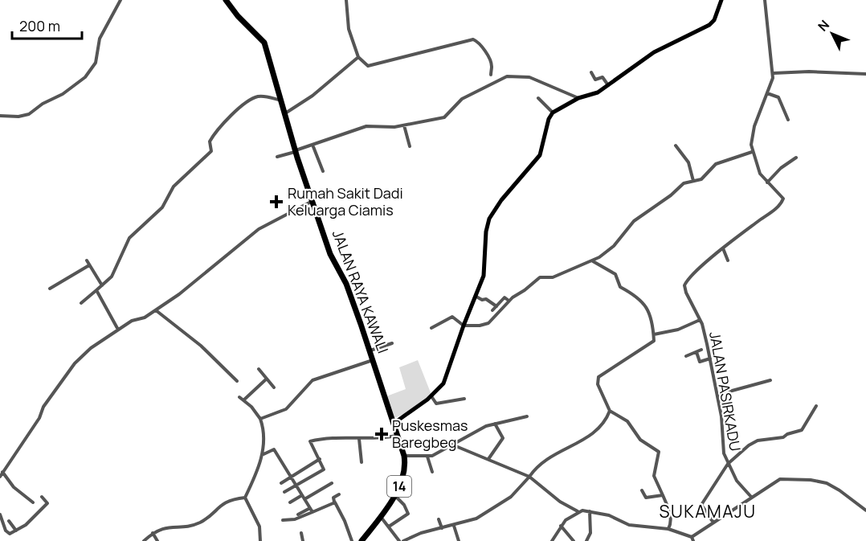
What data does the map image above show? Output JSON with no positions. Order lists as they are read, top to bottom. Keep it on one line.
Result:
{"streets":{"highway":["JALAN RAYA KAWALI","14"],"street":["JALAN PASIRKADU"]},"districts":["SUKAMAJU"],"places":{"health":["Rumah Sakit Dadi Keluarga Ciamis","Puskesmas Baregbeg"]},"scale_bar":"200 m","north":"top left"}
